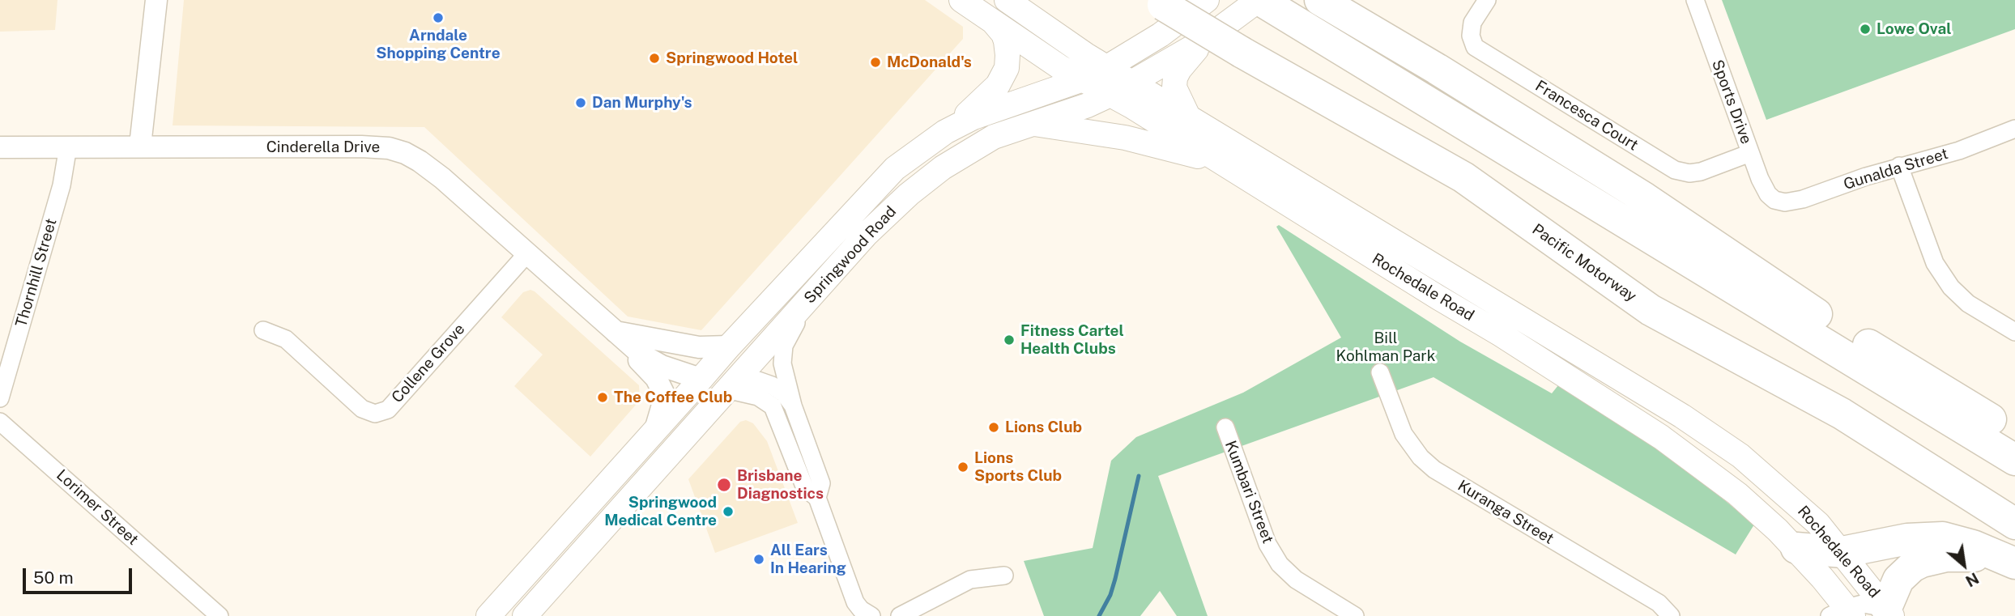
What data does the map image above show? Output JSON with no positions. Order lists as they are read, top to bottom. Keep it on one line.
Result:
{"streets":{"highway":["Pacific Motorway"],"main road":["Springwood Road","Rochedale Road"],"street":["Sports Drive","Francesca Court","Cinderella Drive","Gunalda Street","Thornhill Street","Collene Grove","Kumbari Street","Lorimer Street","Kuranga Street"]},"crossings":[["Sports Drive","Francesca Court"],["Sports Drive","Gunalda Street"],["Cinderella Drive","Thornhill Street"],["Cinderella Drive","Collene Grove"],["Springwood Road","Rochedale Road"]],"parks":["Bill Kohlman Park"],"places":["Arndale Shopping Centre","Lowe Oval","Springwood Hotel","McDonald's","Dan Murphy's","Fitness Cartel Health Clubs","The Coffee Club","Lions Club","Lions Sports Club","Brisbane Diagnostics","Springwood Medical Centre","All Ears In Hearing"],"scale_bar":"50 m","north":"bottom right"}
